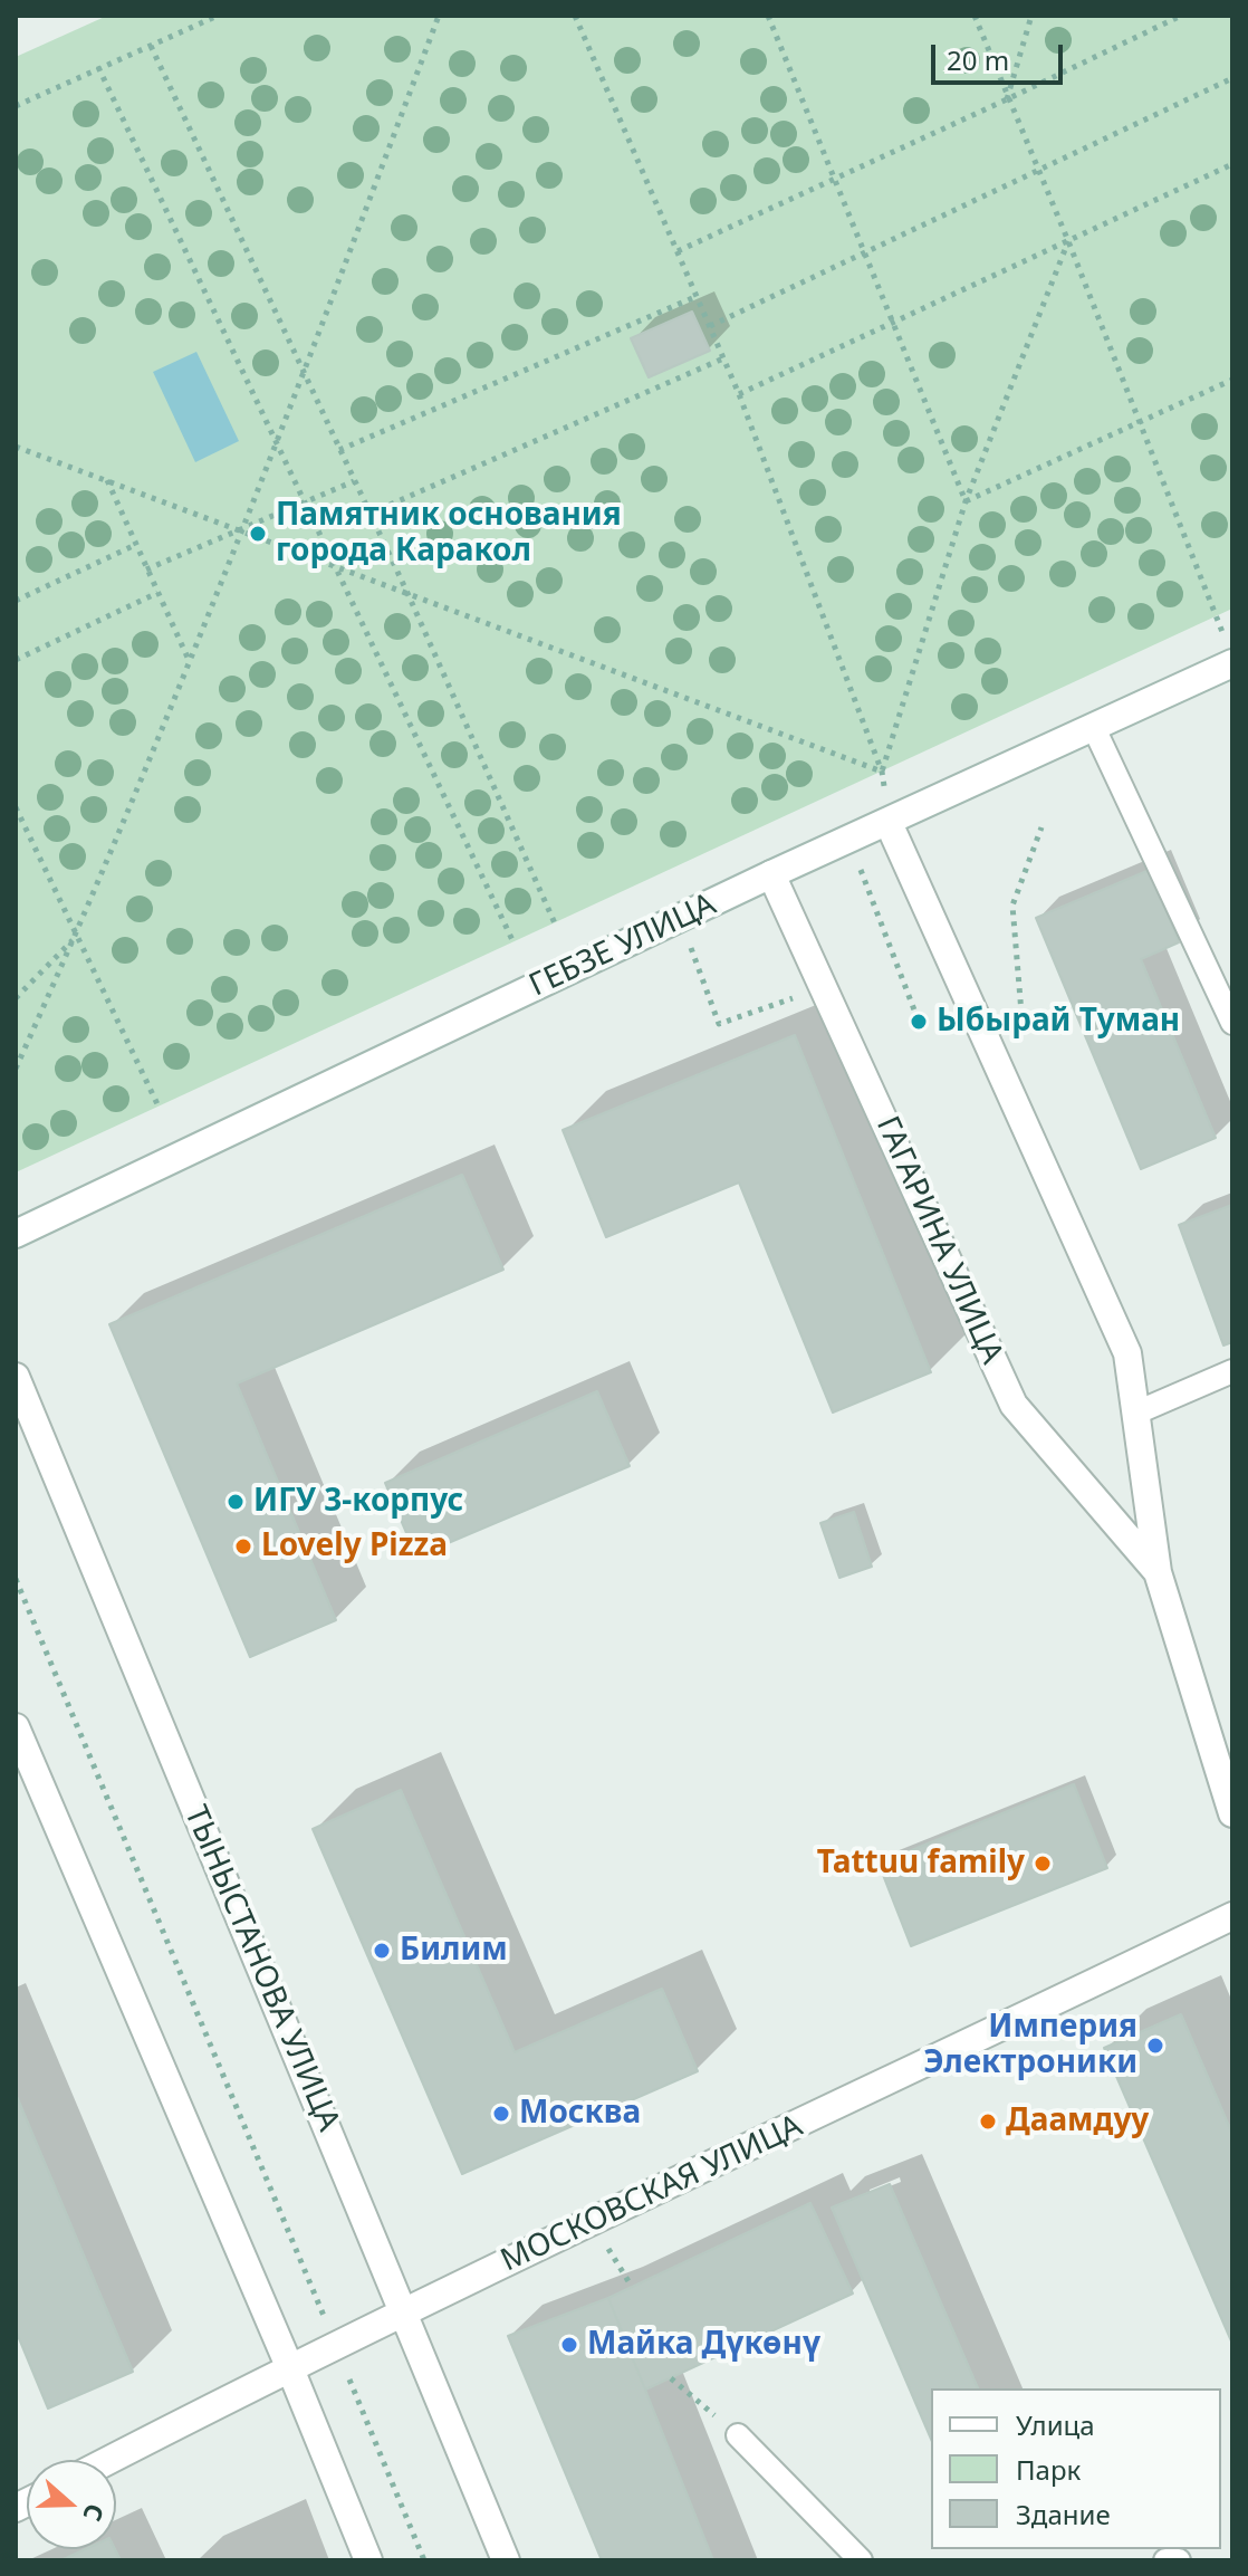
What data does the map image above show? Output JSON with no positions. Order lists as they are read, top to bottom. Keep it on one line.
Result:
{"streets":{"street":["ГЕБЗЕ УЛИЦА","ГАГАРИНА УЛИЦА","ТЫНЫСТАНОВА УЛИЦА","МОСКОВСКАЯ УЛИЦА"]},"crossings":[["ГЕБЗЕ УЛИЦА","ГАГАРИНА УЛИЦА"],["ТЫНЫСТАНОВА УЛИЦА","МОСКОВСКАЯ УЛИЦА"]],"places":["Памятник основания города Каракол","Ыбырай Туман","ИГУ 3-корпус","Lovely Pizza","Tattuu family","Билим","Империя Электроники","Москва","Даамдуу","Майка Дүкөнү"],"legend":["Улица","Парк","Здание"],"scale_bar":"20 m","north":"right"}
